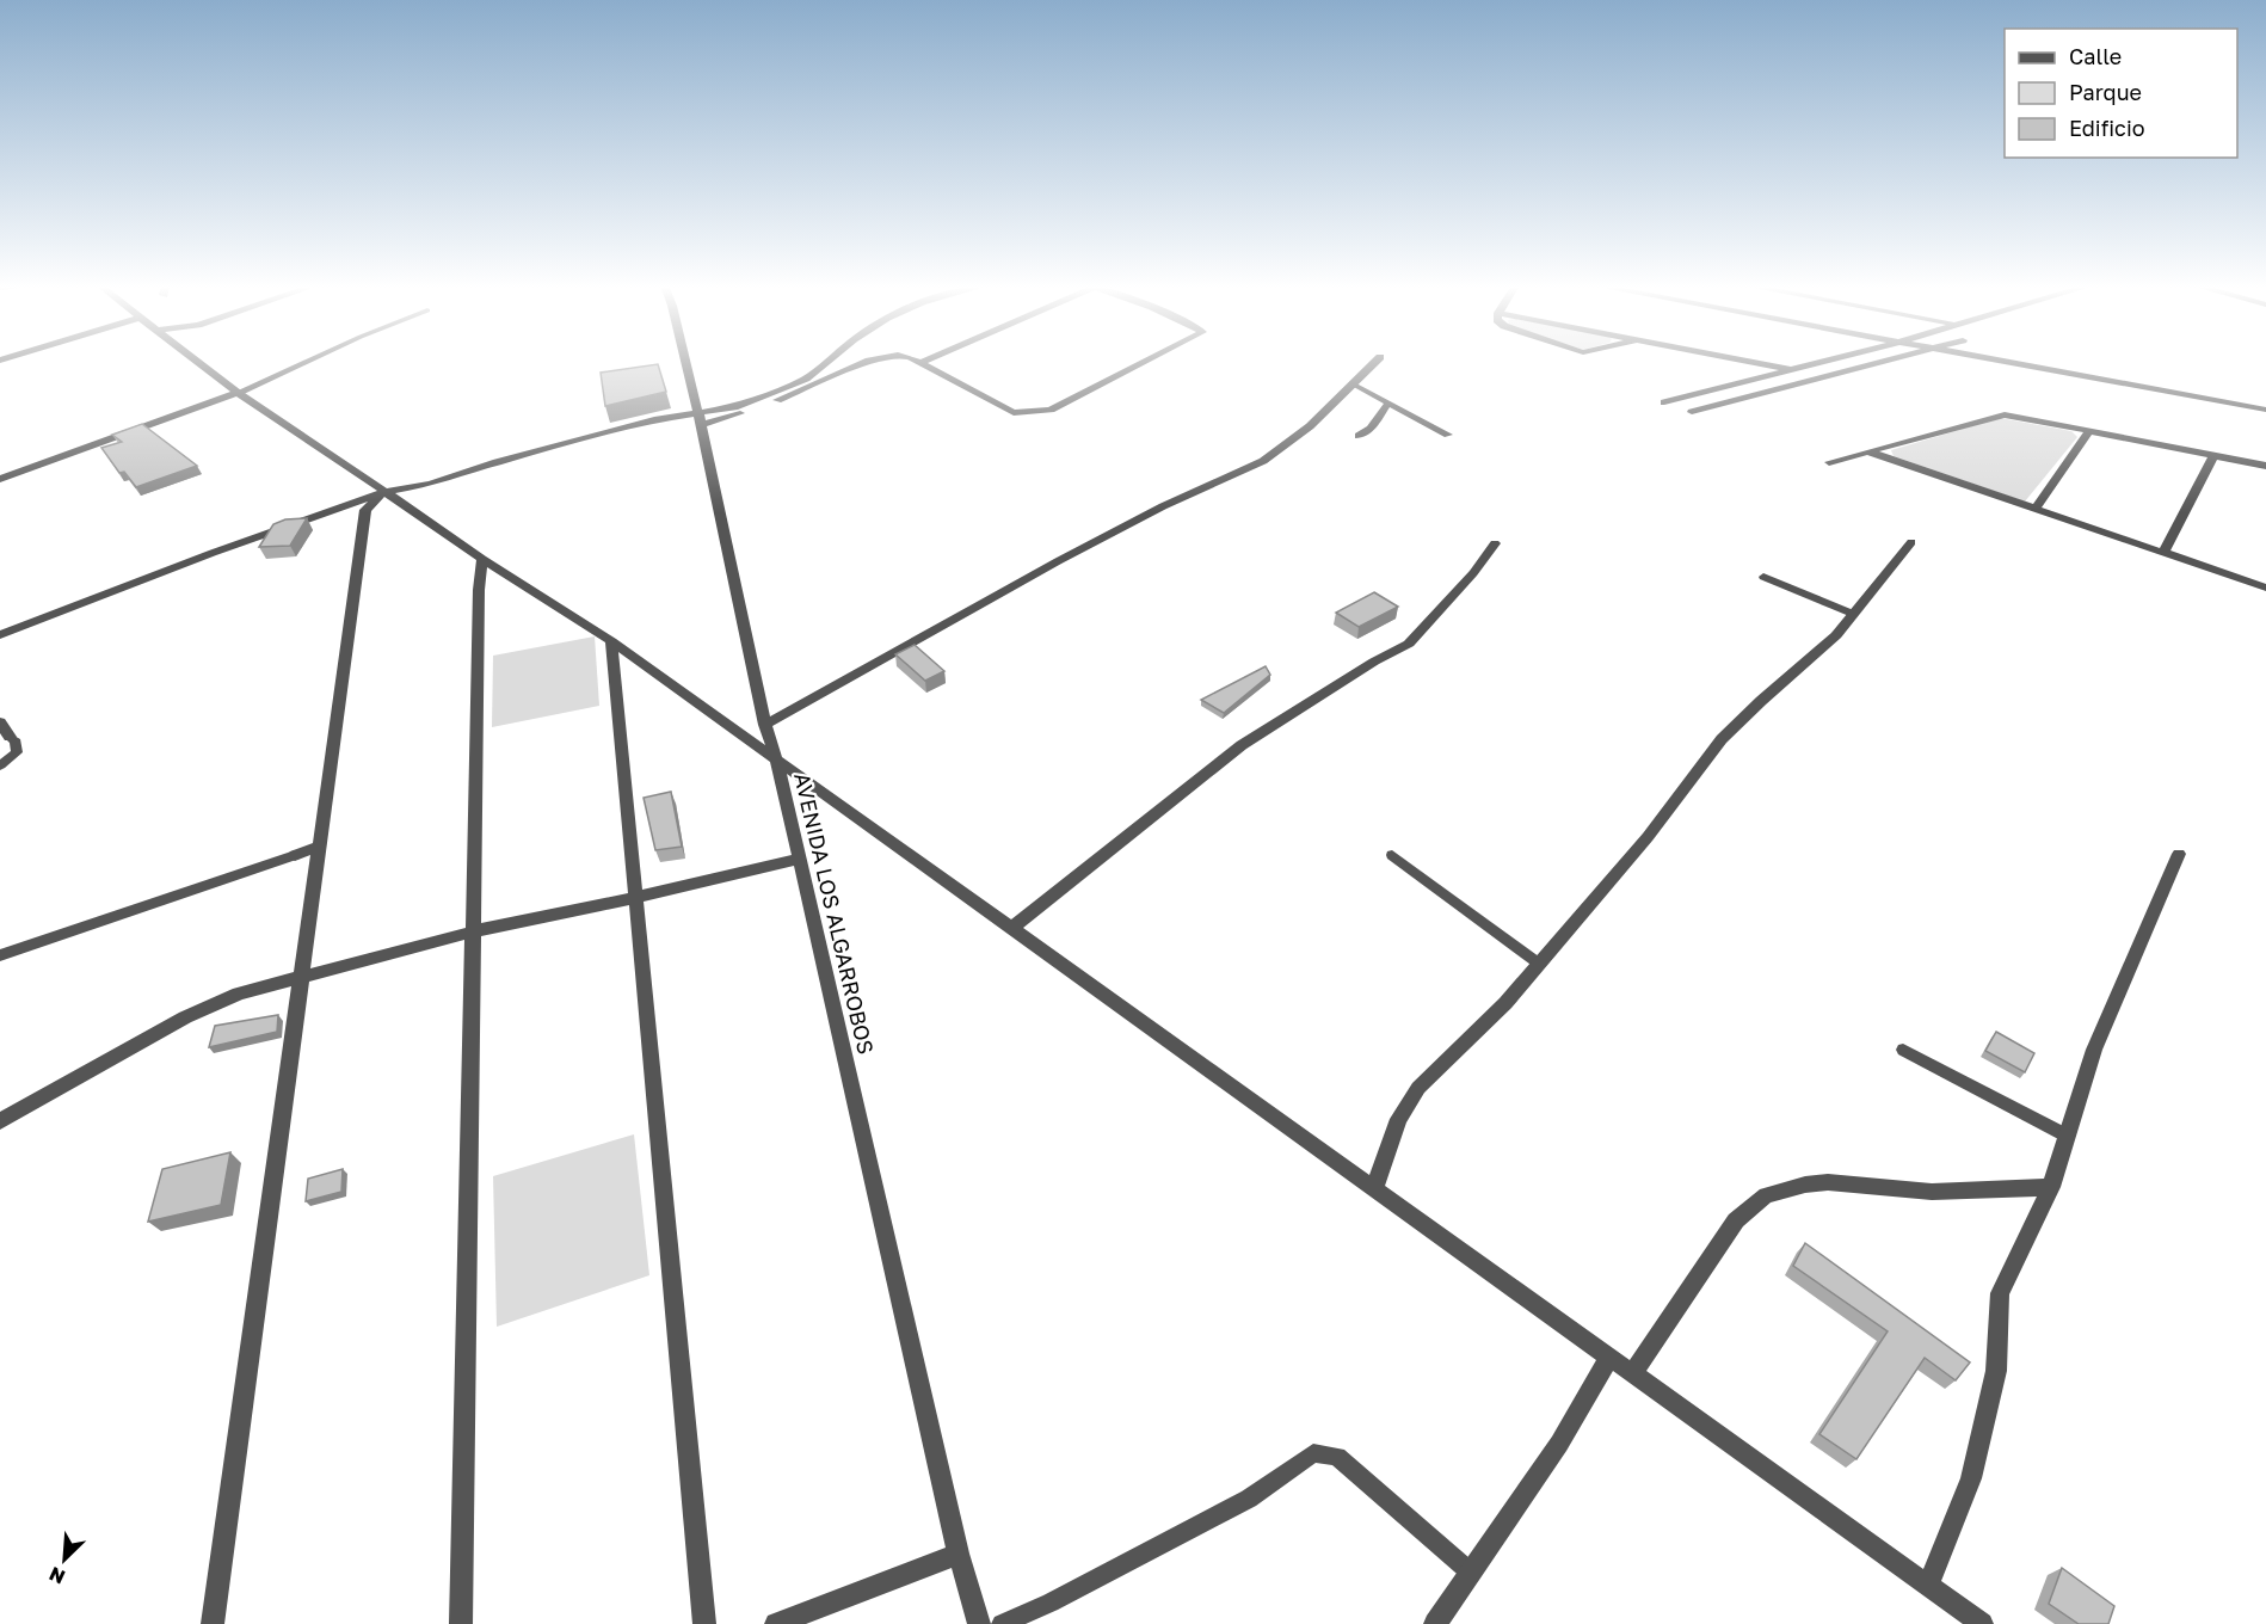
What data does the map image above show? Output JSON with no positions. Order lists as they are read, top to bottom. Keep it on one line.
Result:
{"streets":{"street":["AVENIDA LOS ALGARROBOS"]},"legend":["Calle","Parque","Edificio"],"north":"bottom left"}
